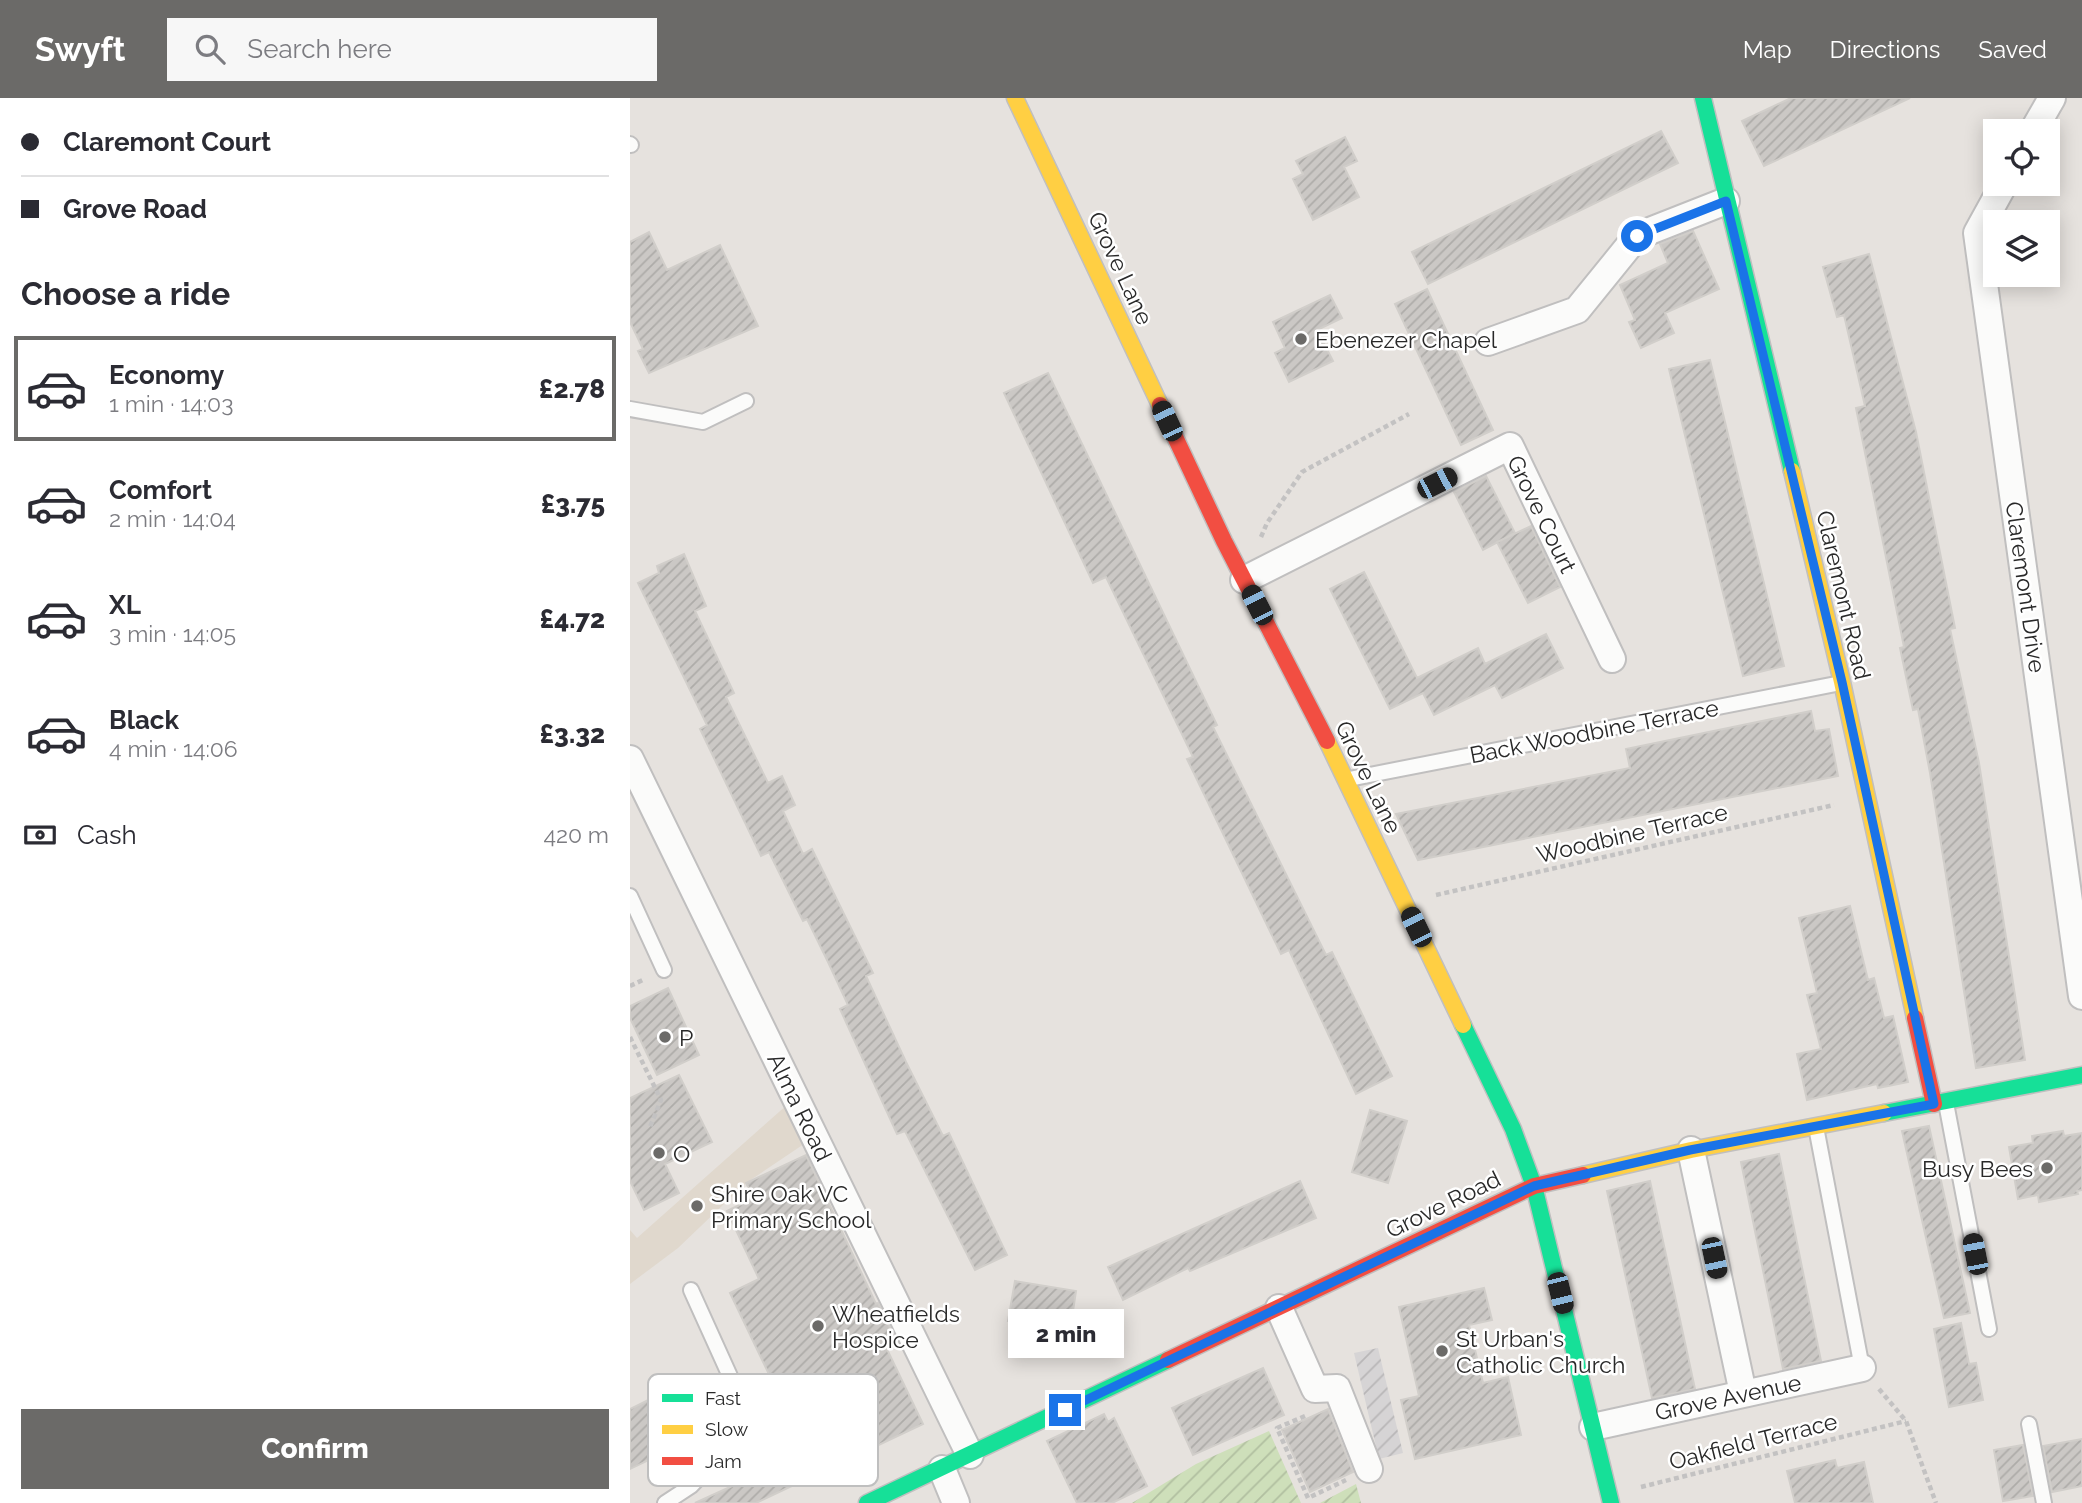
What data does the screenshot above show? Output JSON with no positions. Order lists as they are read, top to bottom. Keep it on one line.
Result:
{"streets":{"street":["Grove Lane","Grove Court","Claremont Drive","Claremont Road","Alma Road","Grove Road","Grove Avenue"],"lane":["Back Woodbine Terrace"],"path":["Woodbine Terrace","Oakfield Terrace"]},"crossings":[["Grove Lane","Grove Court"],["Grove Lane","Back Woodbine Terrace"],["Grove Lane","Woodbine Terrace"],["Grove Lane","Grove Road"],["Grove Lane","Grove Avenue"],["Grove Lane","Oakfield Terrace"],["Claremont Road","Back Woodbine Terrace"],["Claremont Road","Woodbine Terrace"],["Claremont Road","Grove Road"],["Alma Road","Grove Road"]],"places":["Ebenezer Chapel","P","O","Busy Bees","Shire Oak VC Primary School","Wheatfields Hospice","St Urban's Catholic Church"],"legend":["Fast","Slow","Jam"],"page":{"header":"Swyft","search":"Search here","nav":["Map","Directions","Saved"],"banner":["Claremont Court","Grove Road"],"heading":"Choose a ride","list":[{"name":"Economy","note":"1 min · 14:03","value":"£2.78"},{"name":"Comfort","note":"2 min · 14:04","value":"£3.75"},{"name":"XL","note":"3 min · 14:05","value":"£4.72"},{"name":"Black","note":"4 min · 14:06","value":"£3.32"}],"pay":["Cash","420 m"],"bubble":"2 min","buttons":"Confirm"}}
